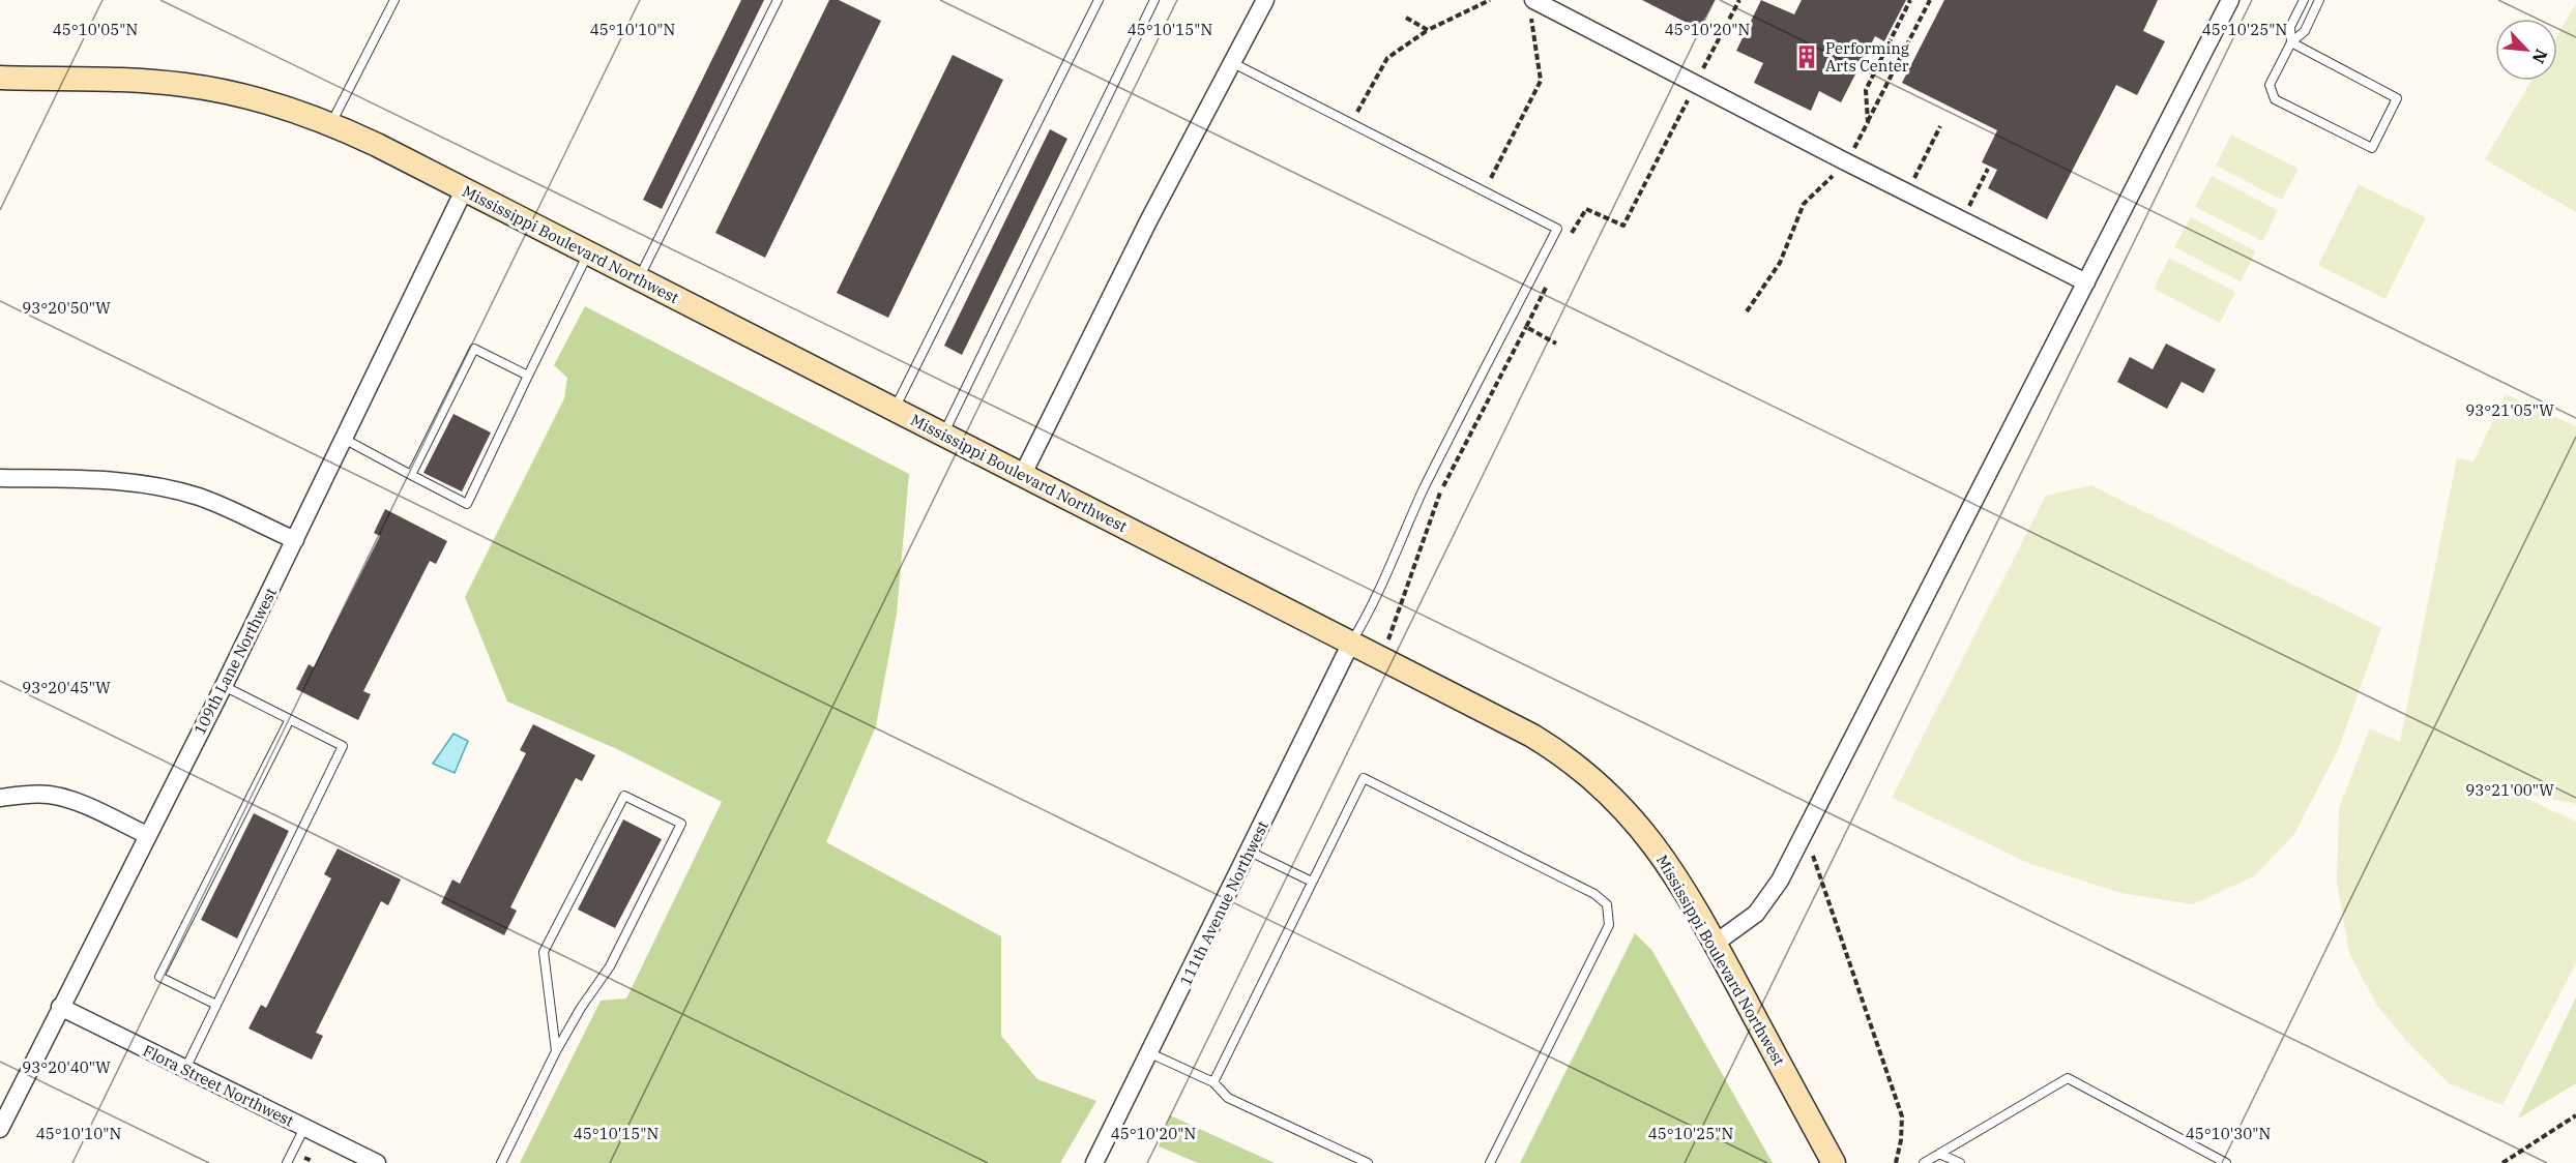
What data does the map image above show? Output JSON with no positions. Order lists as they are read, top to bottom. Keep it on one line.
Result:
{"streets":{"street":["Mississippi Boulevard Northwest","109th Lane Northwest","111th Avenue Northwest","Flora Street Northwest"]},"crossings":[["Mississippi Boulevard Northwest","109th Lane Northwest"],["Mississippi Boulevard Northwest","111th Avenue Northwest"],["109th Lane Northwest","Flora Street Northwest"]],"places":{"building":["Performing Arts Center"]},"north":"bottom right","coordinates":["45°10'05\"N","45°10'10\"N","45°10'15\"N","45°10'20\"N","45°10'25\"N","93°20'50\"W","93°21'05\"W","93°20'45\"W","93°21'00\"W","93°20'40\"W","45°10'30\"N"]}
